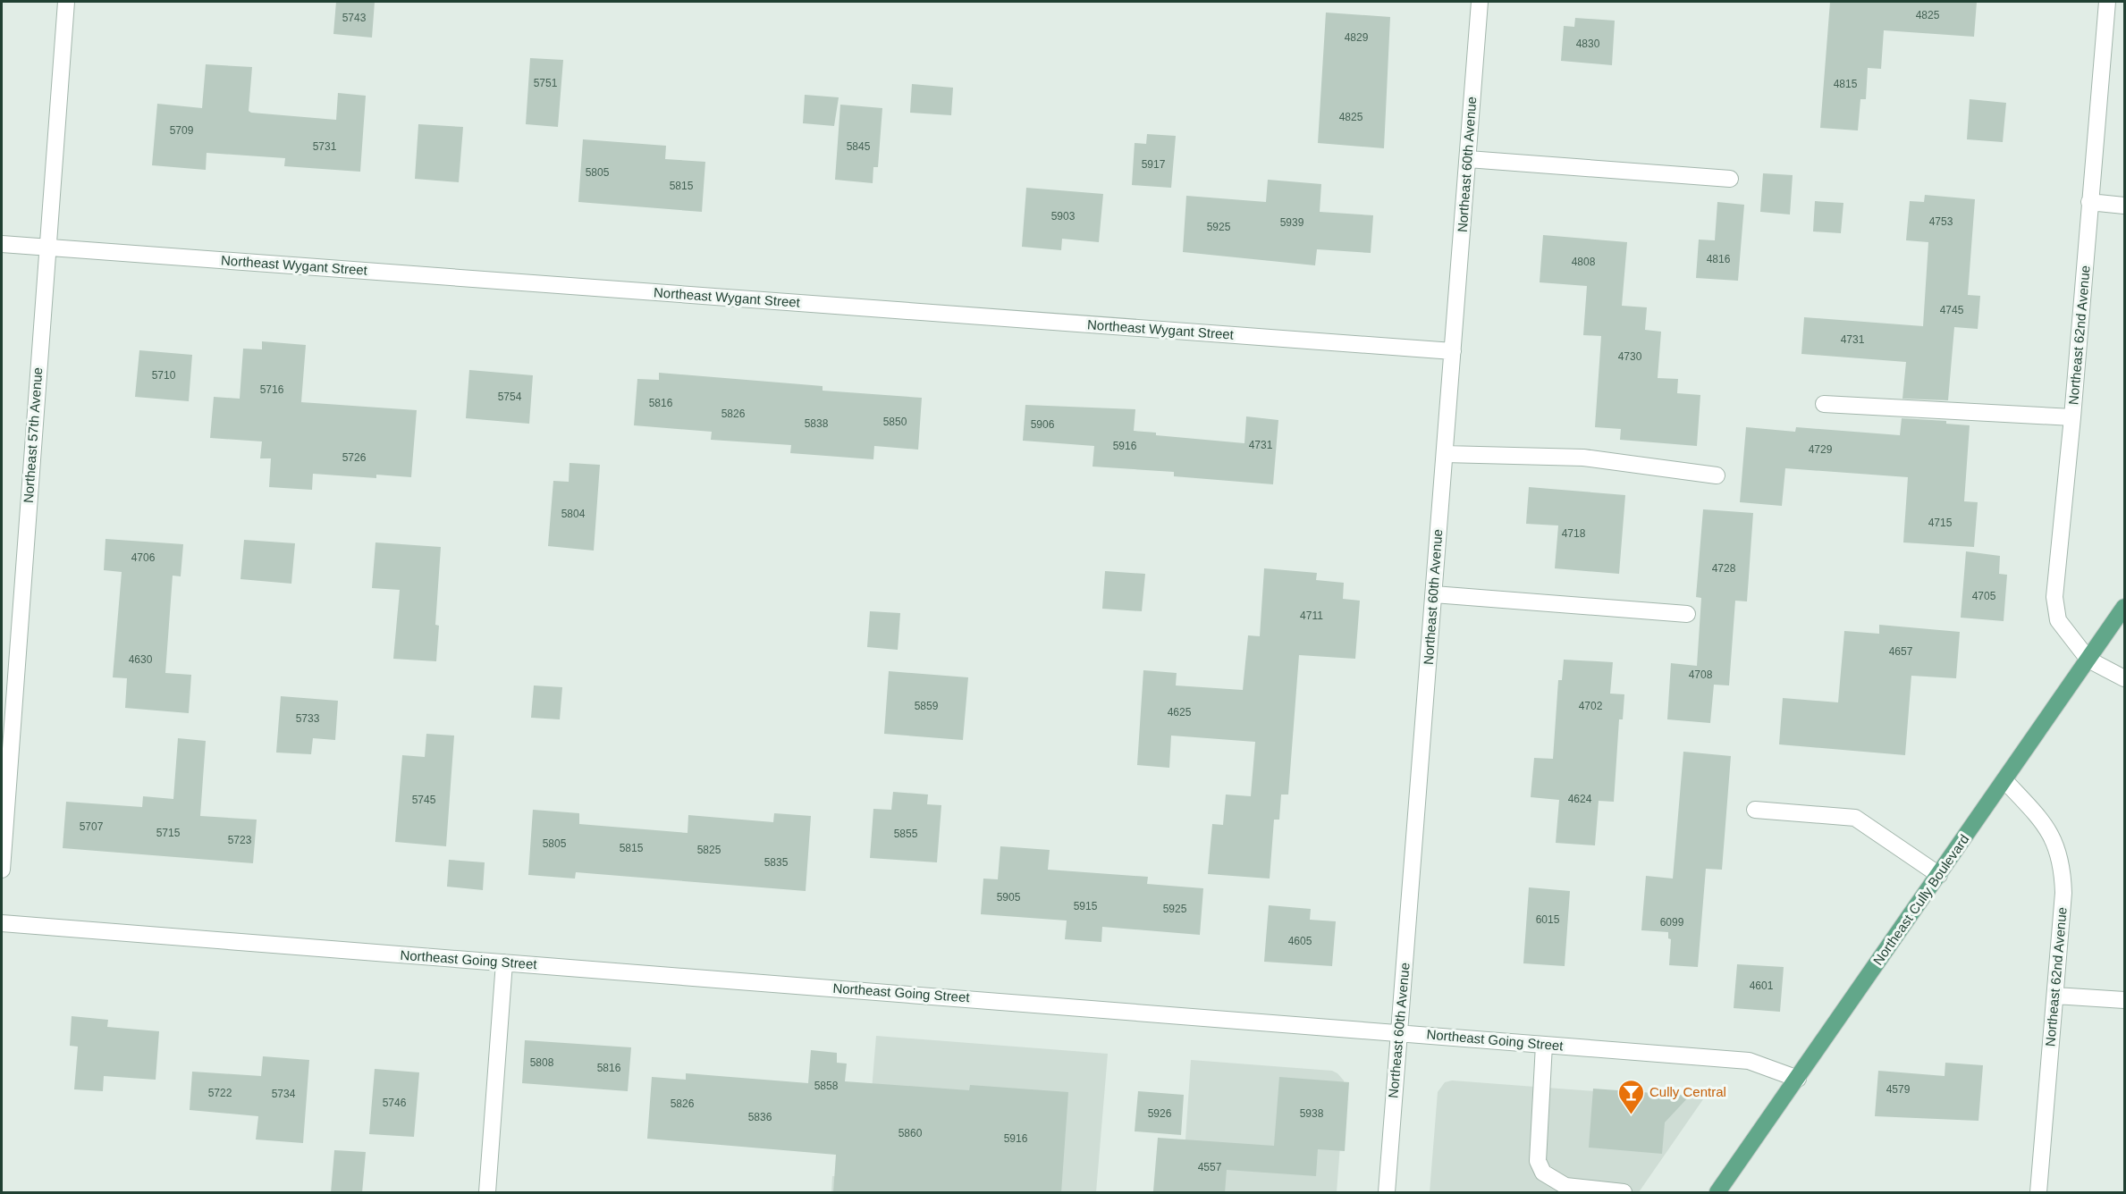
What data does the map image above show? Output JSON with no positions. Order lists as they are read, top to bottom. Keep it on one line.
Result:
{"streets":{"main road":["Northeast Cully Boulevard"],"street":["Northeast 60th Avenue","Northeast Wygant Street","Northeast 62nd Avenue","Northeast 57th Avenue","Northeast Going Street"]},"crossings":[["Northeast 60th Avenue","Northeast Wygant Street"],["Northeast 60th Avenue","Northeast Going Street"],["Northeast Wygant Street","Northeast 57th Avenue"],["Northeast 62nd Avenue","Northeast Cully Boulevard"],["Northeast Cully Boulevard","Northeast Going Street"]],"places":{"bar":["Cully Central"]},"house_numbers":["4825","5743","4829","4830","5751","4815","4825","5709","5731","5845","5917","5805","5815","5903","4753","5939","5925","4816","4808","4745","4731","4730","5710","5716","5754","5816","5826","5850","5838","5906","4731","5916","4729","5726","5804","4715","4718","4706","4728","4705","4711","4657","4630","4708","5859","4702","4625","5733","4624","5745","5707","5715","5855","5723","5805","5815","5825","5835","5905","5915","5925","6015","6099","4605","4601","5808","5816","5858","4579","5722","5734","5746","5826","5926","5938","5836","5860","5916","4557"]}
